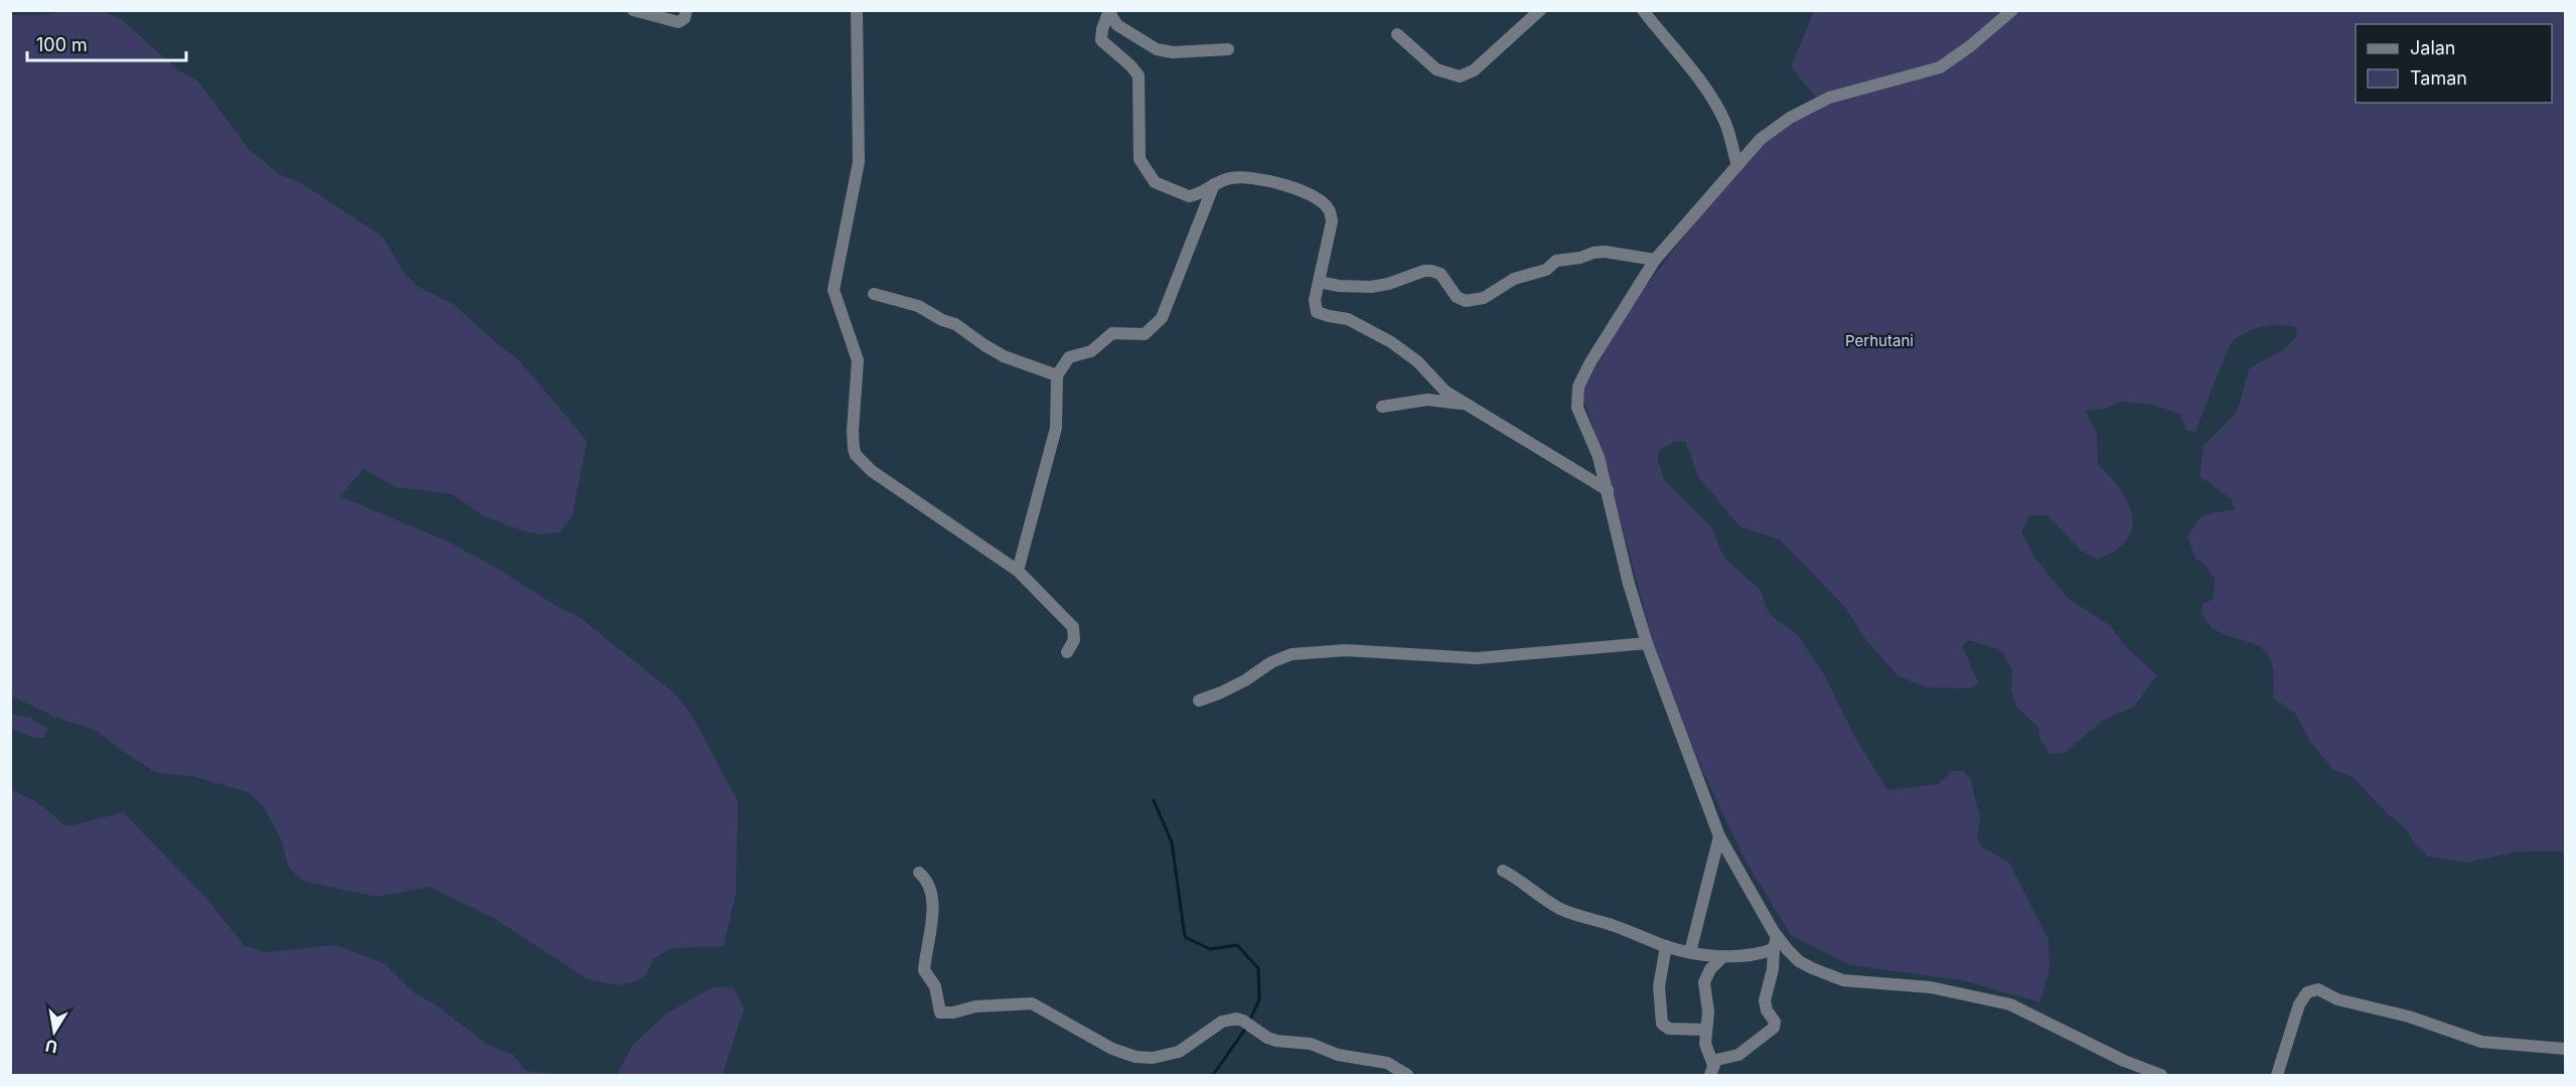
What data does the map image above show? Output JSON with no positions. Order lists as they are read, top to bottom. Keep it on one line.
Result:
{"parks":["Perhutani"],"legend":["Jalan","Taman"],"scale_bar":"100 m","north":"bottom"}
